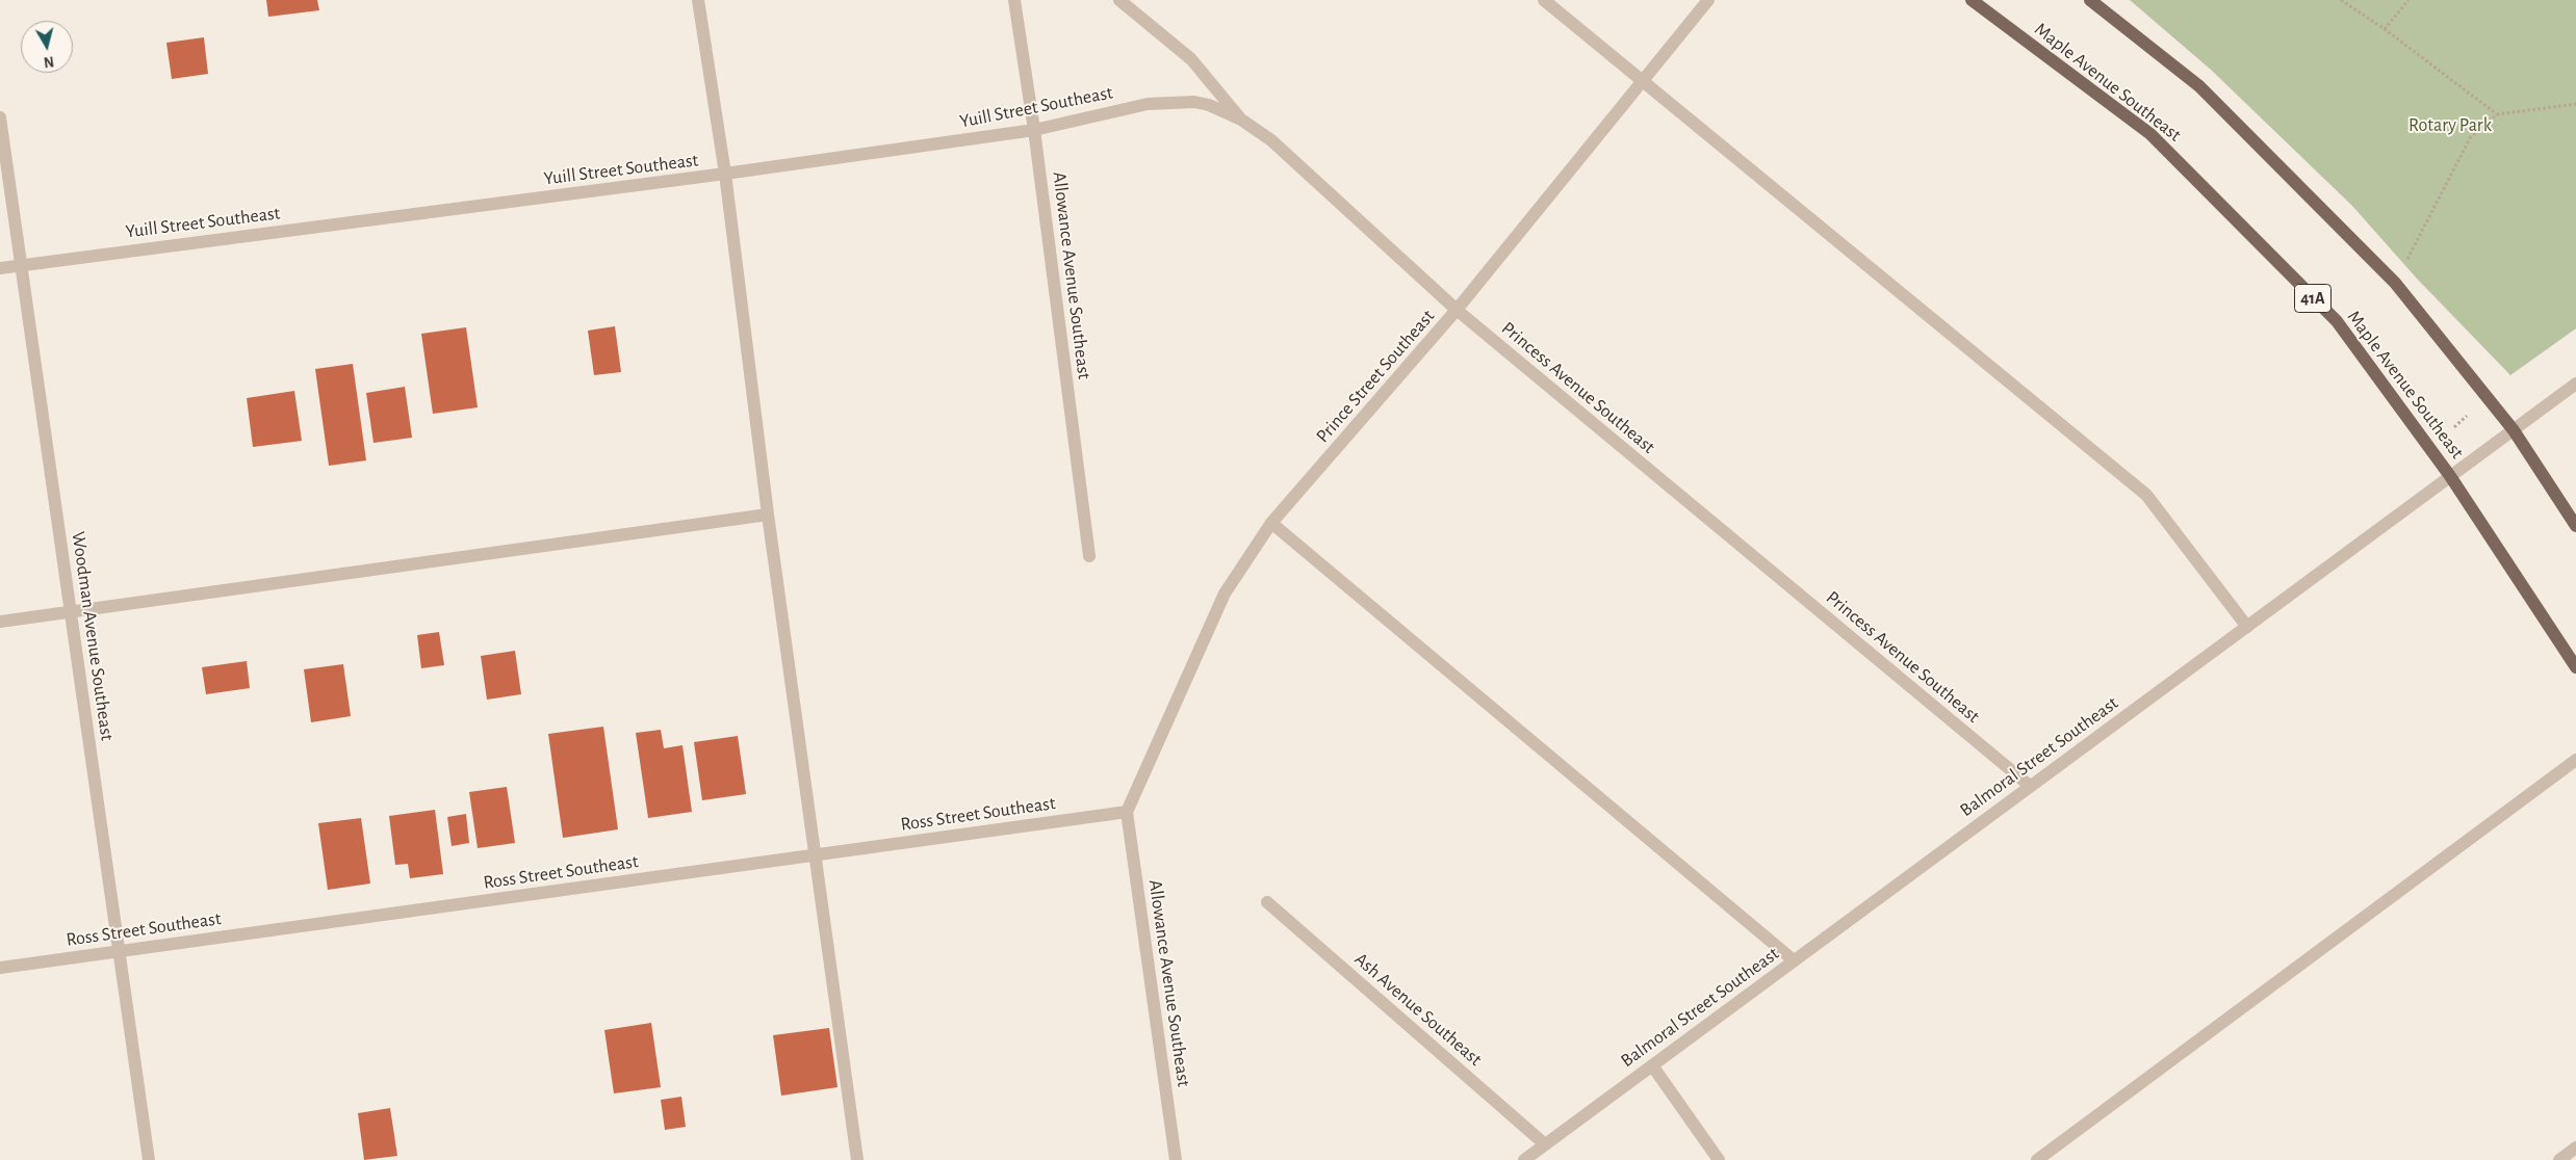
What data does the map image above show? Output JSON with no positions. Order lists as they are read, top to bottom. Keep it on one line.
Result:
{"streets":{"main road":["Maple Avenue Southeast","41A"],"street":["Yuill Street Southeast","Allowance Avenue Southeast","Prince Street Southeast","Princess Avenue Southeast","Woodman Avenue Southeast","Balmoral Street Southeast","Ross Street Southeast","Ash Avenue Southeast"]},"crossings":[["Maple Avenue Southeast","Balmoral Street Southeast"],["Yuill Street Southeast","Allowance Avenue Southeast"],["Yuill Street Southeast","Princess Avenue Southeast"],["Yuill Street Southeast","Woodman Avenue Southeast"],["Allowance Avenue Southeast","Prince Street Southeast"],["Allowance Avenue Southeast","Ross Street Southeast"],["Prince Street Southeast","Princess Avenue Southeast"],["Prince Street Southeast","Ross Street Southeast"],["Princess Avenue Southeast","Balmoral Street Southeast"],["Woodman Avenue Southeast","Ross Street Southeast"],["Balmoral Street Southeast","Ash Avenue Southeast"]],"parks":["Rotary Park"],"north":"bottom"}
